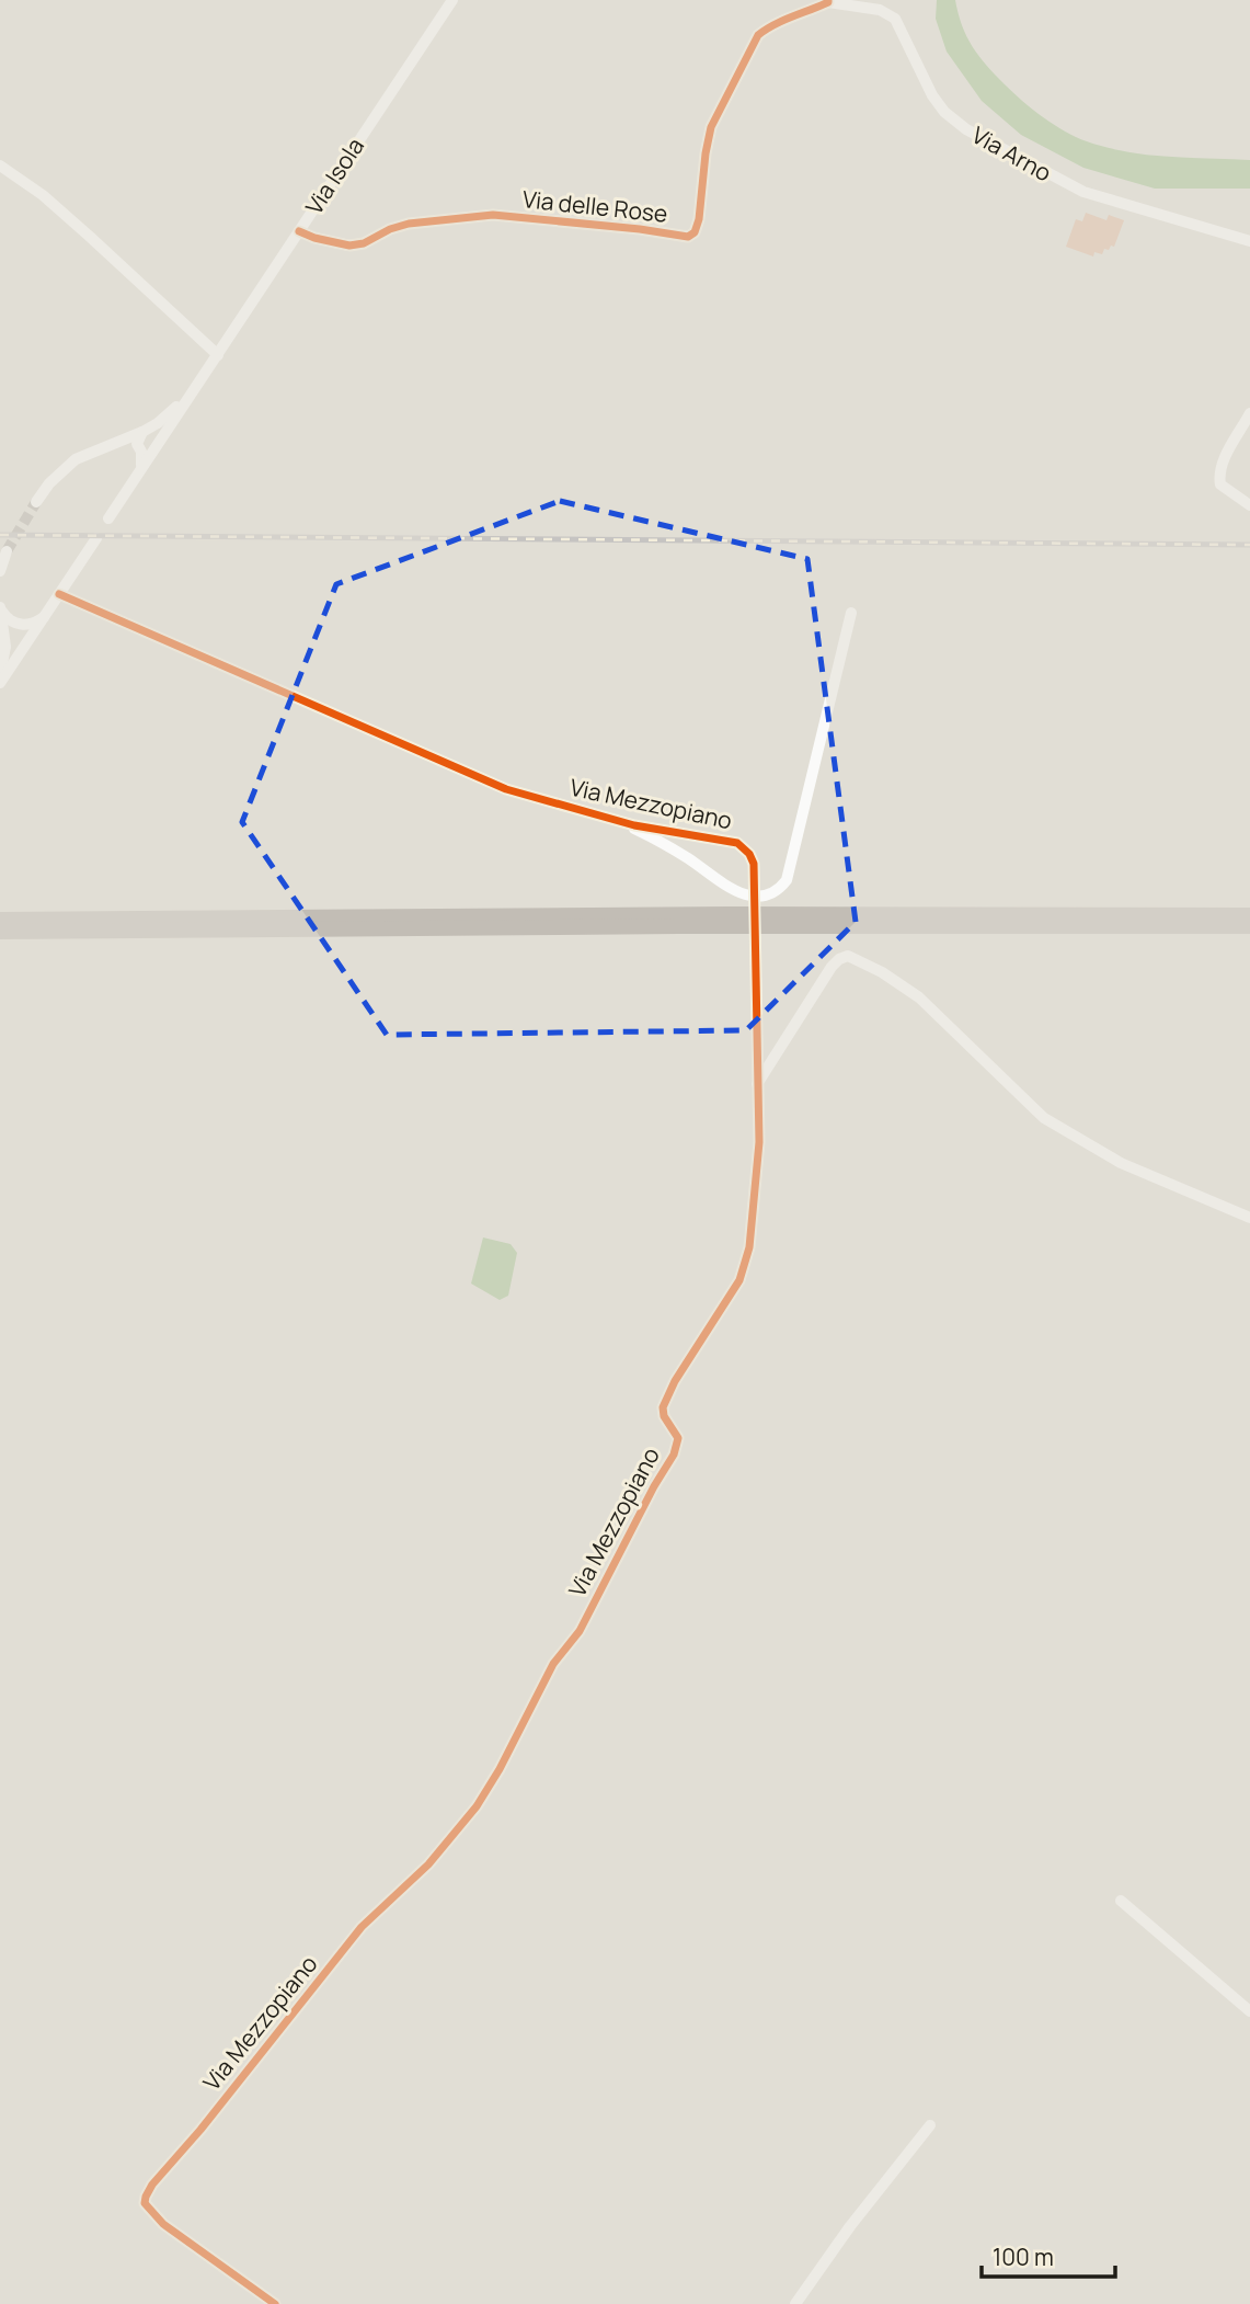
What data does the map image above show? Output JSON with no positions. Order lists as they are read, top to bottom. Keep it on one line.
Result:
{"streets":{"street":["Via Arno","Via Isola","Via delle Rose","Via Mezzopiano"]},"crossings":[["Via Arno","Via delle Rose"],["Via Isola","Via delle Rose"]],"scale_bar":"100 m"}
